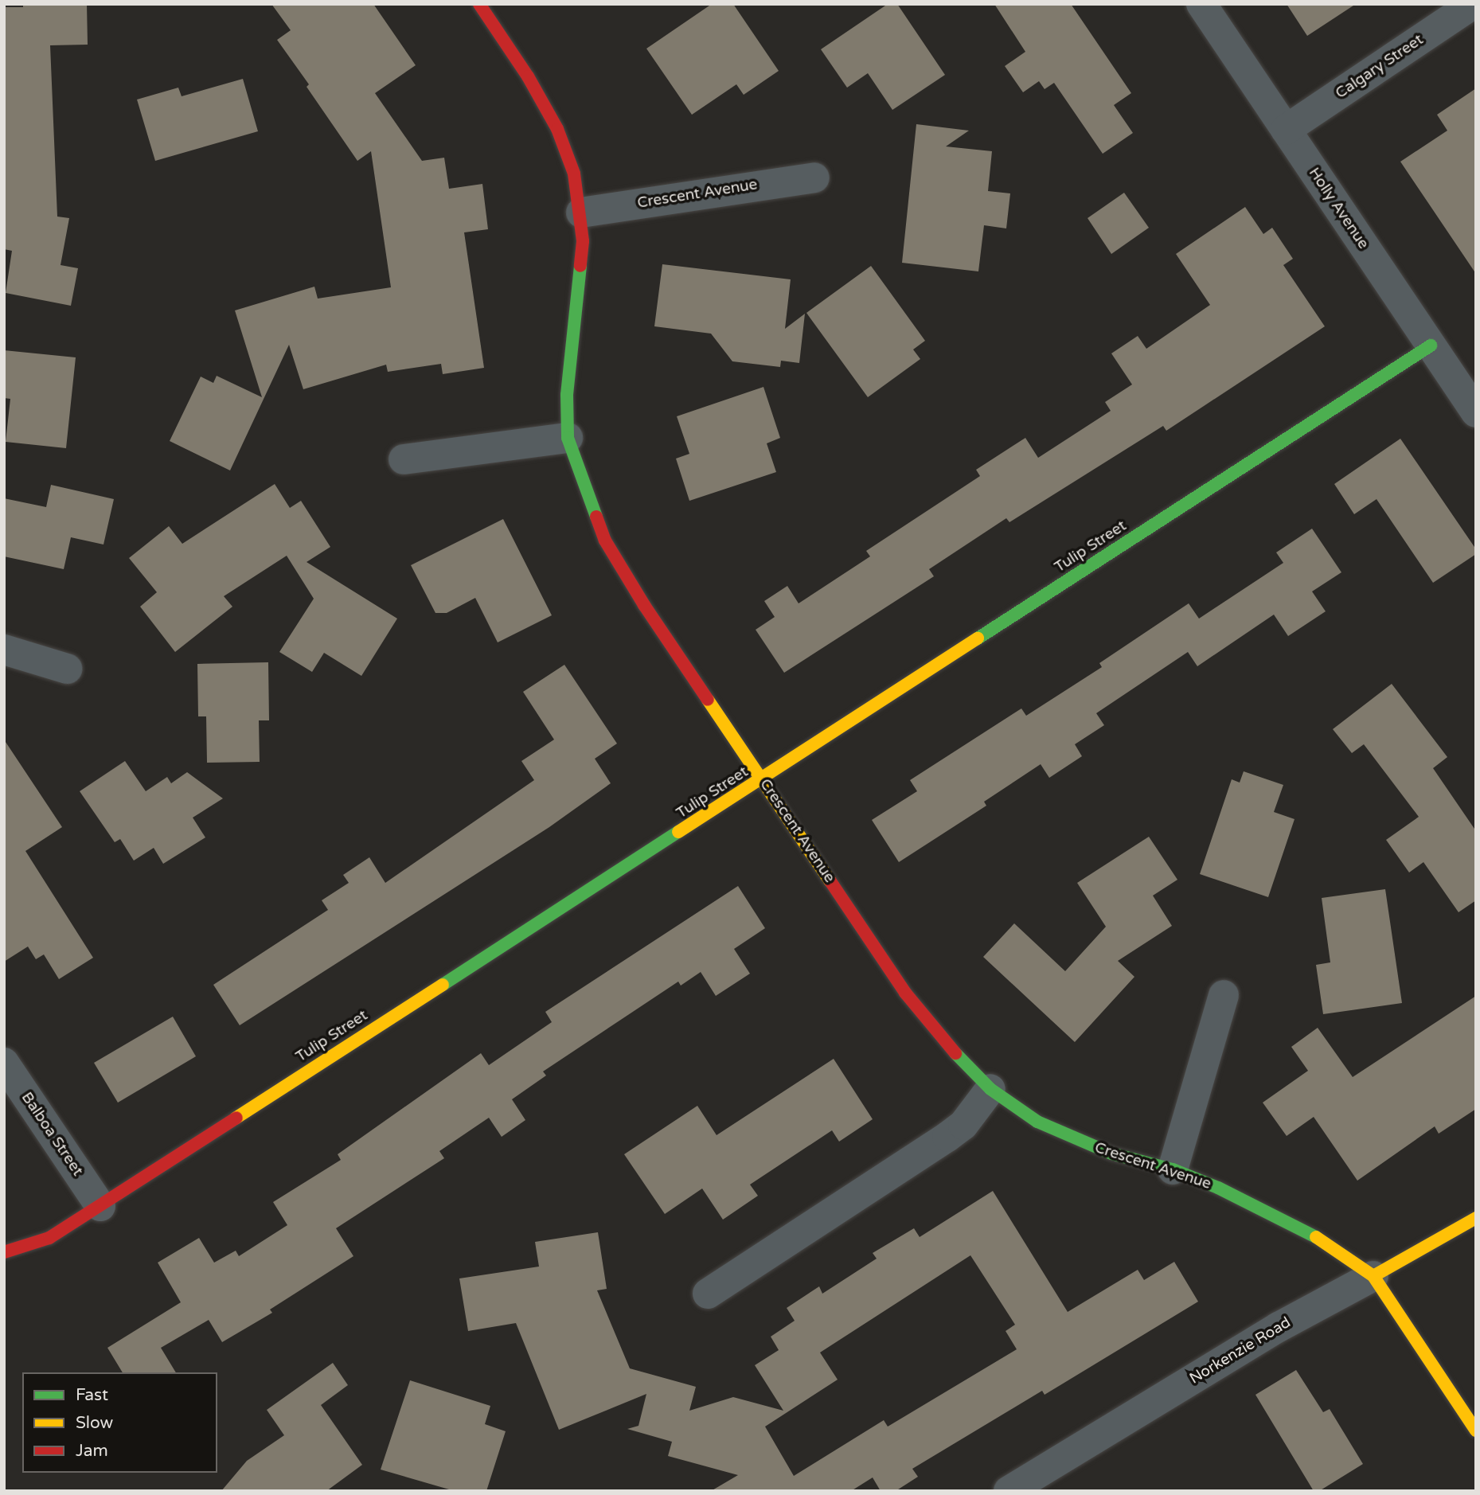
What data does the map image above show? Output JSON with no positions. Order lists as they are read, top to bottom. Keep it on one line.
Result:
{"streets":{"street":["Calgary Street","Crescent Avenue","Holly Avenue","Tulip Street","Balboa Street","Norkenzie Road"]},"crossings":[["Calgary Street","Holly Avenue"],["Crescent Avenue","Tulip Street"],["Crescent Avenue","Norkenzie Road"],["Holly Avenue","Tulip Street"],["Tulip Street","Balboa Street"]],"legend":["Fast","Slow","Jam"]}
